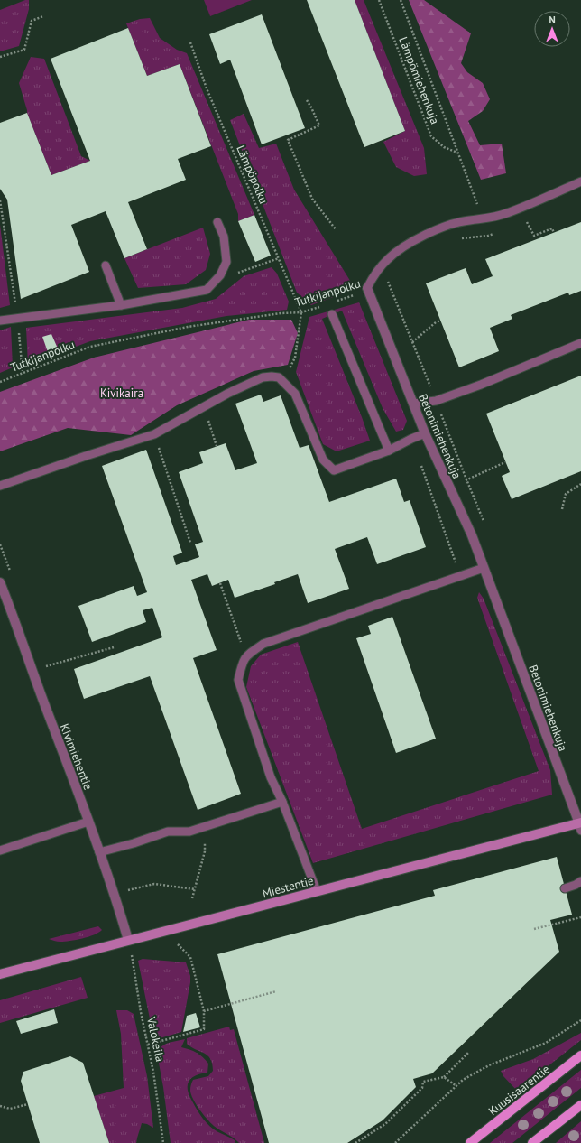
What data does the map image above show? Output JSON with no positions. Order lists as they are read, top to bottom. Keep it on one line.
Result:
{"streets":{"main road":["Miestentie","Kuusisaarentie"],"street":["Betonimiehenkuja","Kivimiehentie"],"path":["Lämpömiehenkuja","Lämpöpolku","Tutkijanpolku","Valokeila"]},"crossings":[["Lämpöpolku","Tutkijanpolku"],["Tutkijanpolku","Betonimiehenkuja"],["Betonimiehenkuja","Miestentie"],["Kivimiehentie","Miestentie"],["Kivimiehentie","Valokeila"],["Miestentie","Valokeila"]],"parks":["Kivikaira"],"north":"top"}
